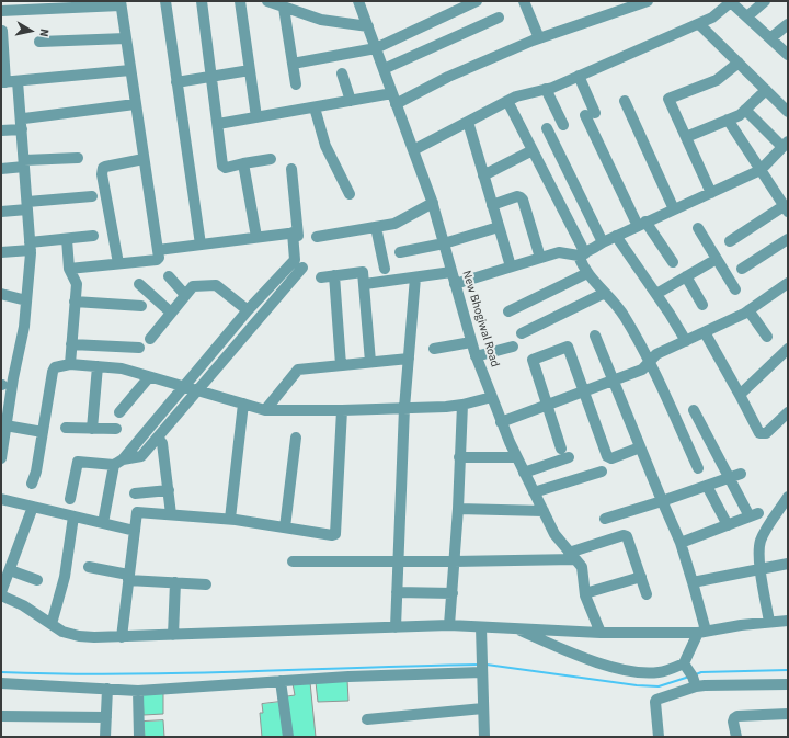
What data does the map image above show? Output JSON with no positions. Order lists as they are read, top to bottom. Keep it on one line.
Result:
{"streets":{"street":["New Bhogiwal Road"]},"north":"right"}
